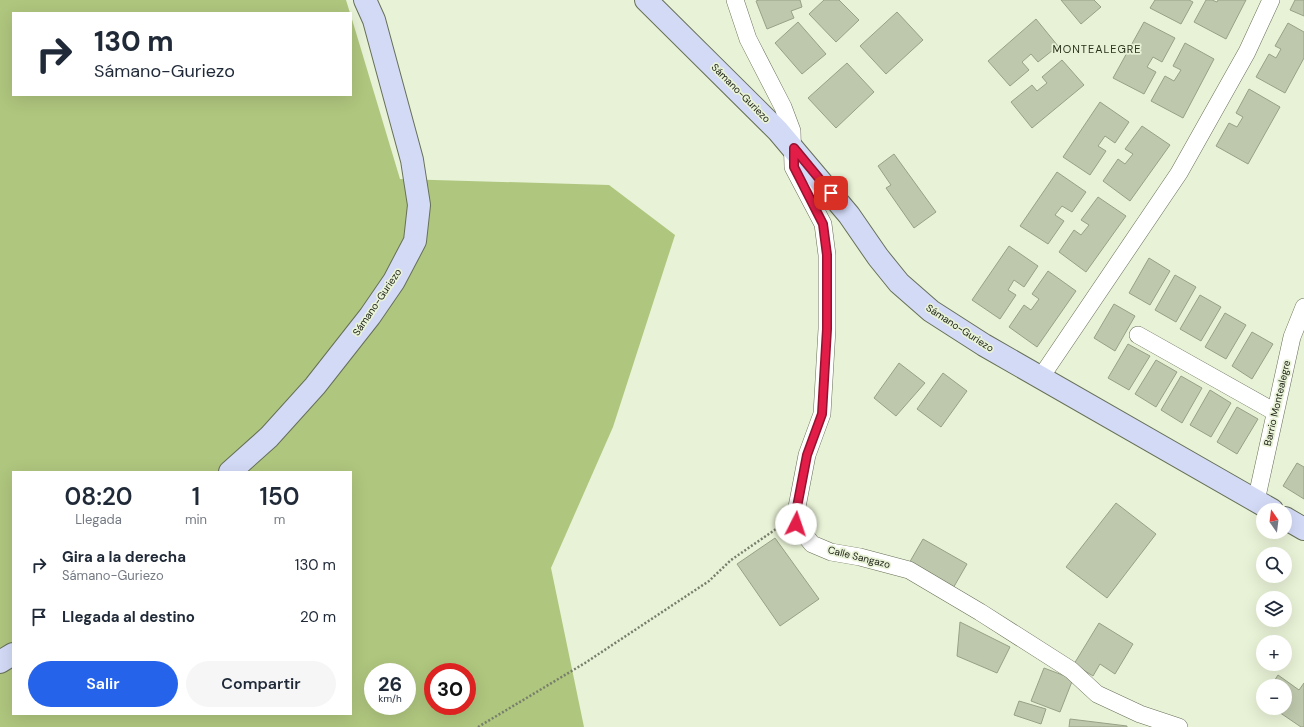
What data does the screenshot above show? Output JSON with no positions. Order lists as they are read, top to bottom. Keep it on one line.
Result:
{"streets":{"street":["Sámano-Guriezo","Barrio Montealegre","Calle Sangazo"]},"districts":["MONTEALEGRE"],"north":"top","page":{"turn":["130 m","Sámano-Guriezo"],"eta":["08:20","Llegada","1","min","150","m"],"map_buttons":["+","−"],"list":[{"name":"Gira a la derecha","note":"Sámano-Guriezo","value":"130 m"},{"name":"Llegada al destino","value":"20 m"}],"buttons":["Salir","Compartir"],"speed":"26 km/h","limit":"30"}}
